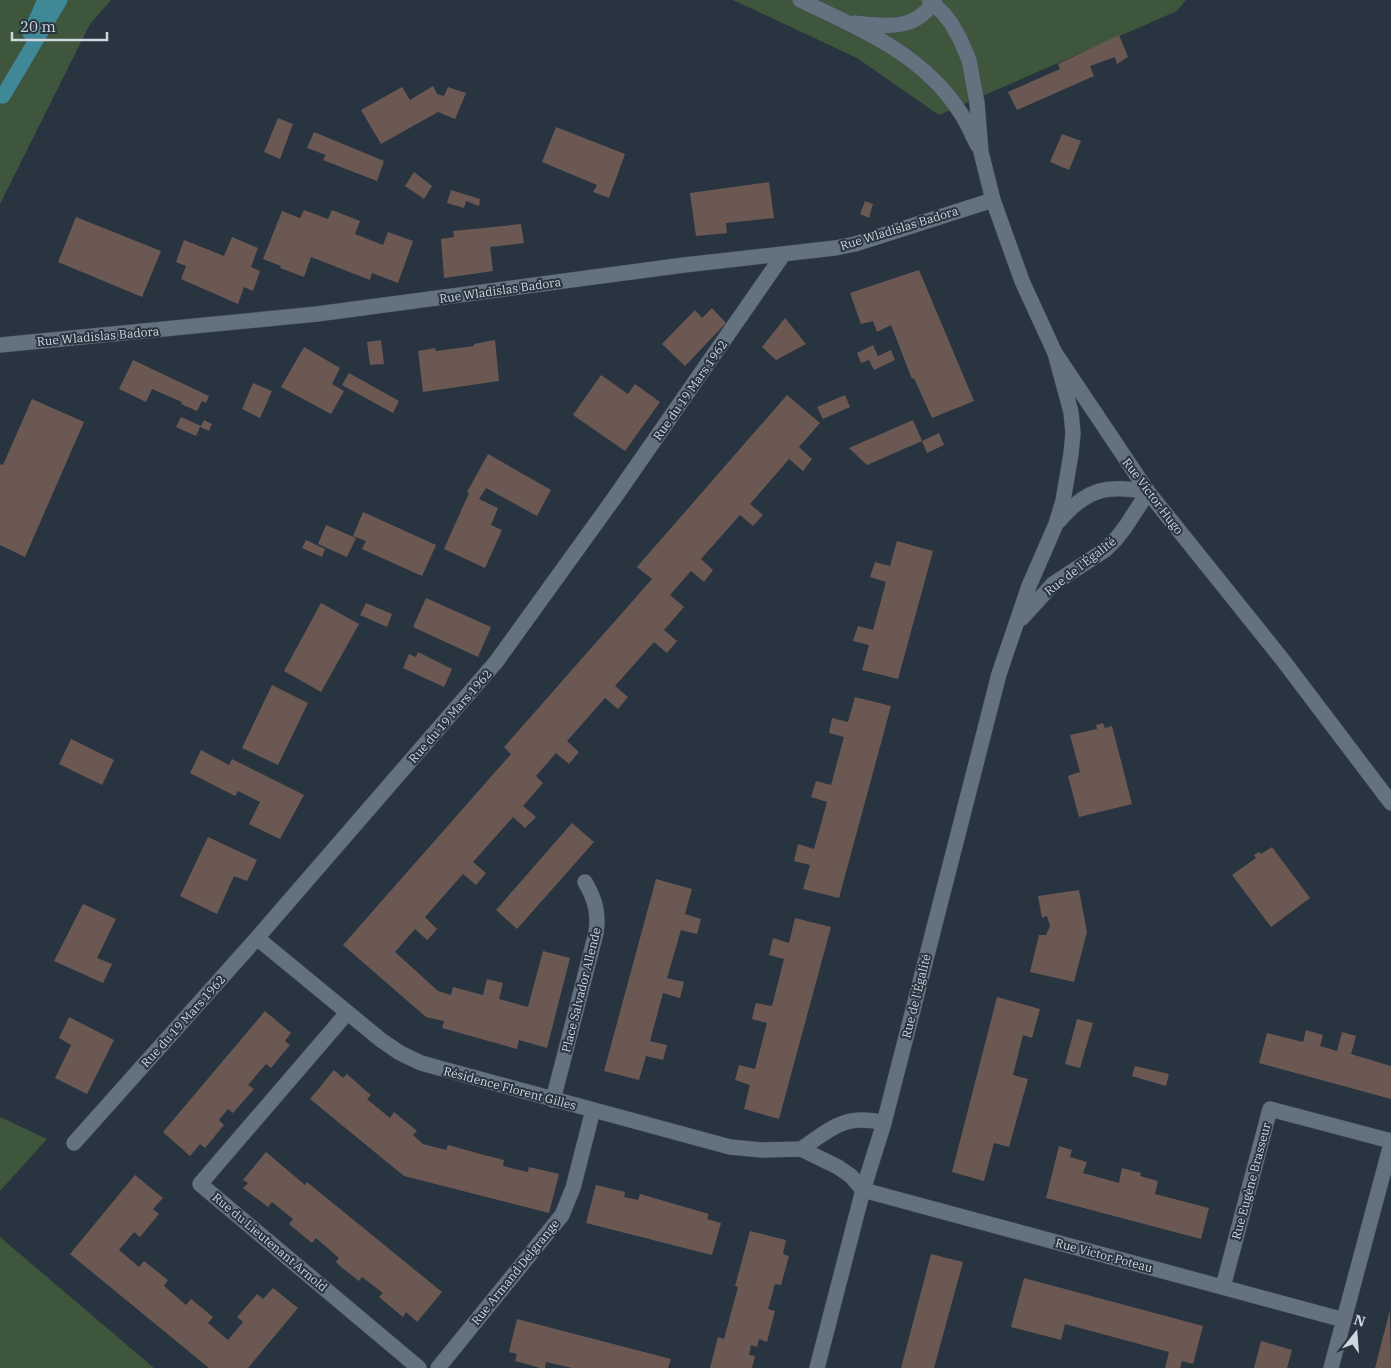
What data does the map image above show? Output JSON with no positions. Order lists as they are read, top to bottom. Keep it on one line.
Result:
{"streets":{"street":["Rue Wladislas Badora","Rue du 19 Mars 1962","Rue Victor Hugo","Rue de l'Égalité","Place Salvador Allende","Résidence Florent Gilles","Rue Eugène Brasseur","Rue du Lieutenant Arnold","Rue Victor Poteau","Rue Armand Delgrange"]},"crossings":[["Rue Wladislas Badora","Rue du 19 Mars 1962"],["Rue Wladislas Badora","Rue Victor Hugo"],["Rue du 19 Mars 1962","Résidence Florent Gilles"],["Rue Victor Hugo","Rue de l'Égalité"],["Rue de l'Égalité","Résidence Florent Gilles"],["Rue de l'Égalité","Rue Victor Poteau"],["Place Salvador Allende","Résidence Florent Gilles"],["Résidence Florent Gilles","Rue du Lieutenant Arnold"],["Résidence Florent Gilles","Rue Victor Poteau"],["Résidence Florent Gilles","Rue Armand Delgrange"],["Rue Eugène Brasseur","Rue Victor Poteau"]],"scale_bar":"20 m","north":"top"}
